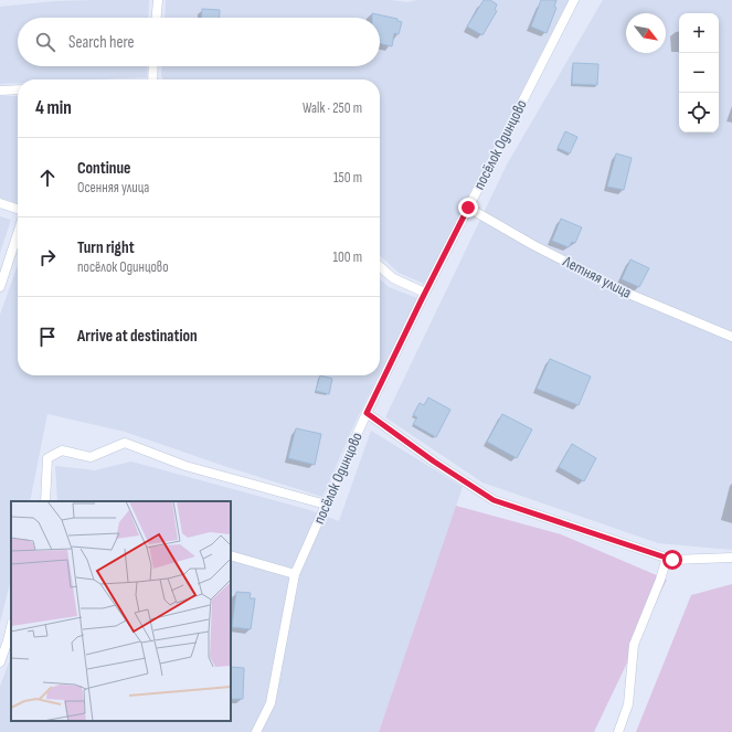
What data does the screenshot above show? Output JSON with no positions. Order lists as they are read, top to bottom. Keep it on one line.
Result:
{"streets":{"lane":["посёлок Одинцово","Летняя улица"]},"crossings":[["посёлок Одинцово","Летняя улица"]],"north":"bottom right","page":{"map_buttons":["+","−"],"search":"Search here","heading":["4 min","Walk · 250 m"],"list":[["Continue","Осенняя улица","150 m"],["Turn right","посёлок Одинцово","100 m"],"Arrive at destination"]}}
